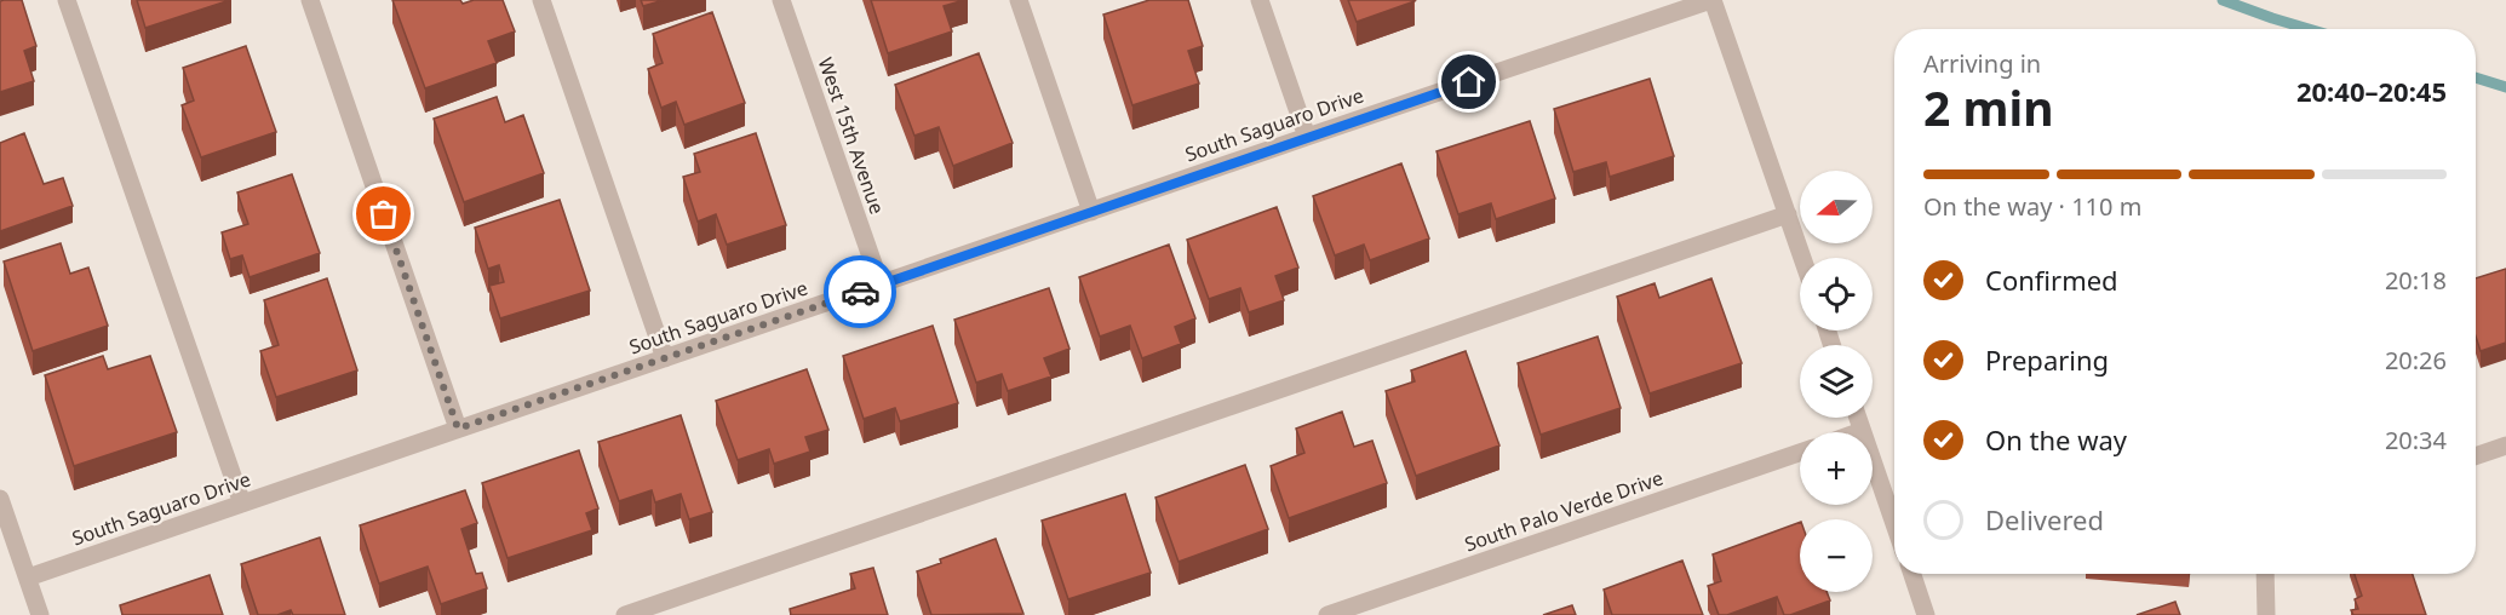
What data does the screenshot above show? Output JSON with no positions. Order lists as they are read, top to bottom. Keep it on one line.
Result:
{"streets":{"street":["South Saguaro Drive","West 15th Avenue","South Palo Verde Drive"]},"crossings":[["South Saguaro Drive","West 15th Avenue"]],"north":"left","page":{"heading":["2 min","Arriving in","20:40–20:45"],"bar":"On the way · 110 m","map_buttons":["+","−"],"list":[["Confirmed","20:18"],["Preparing","20:26"],["On the way","20:34"],"Delivered"]}}
